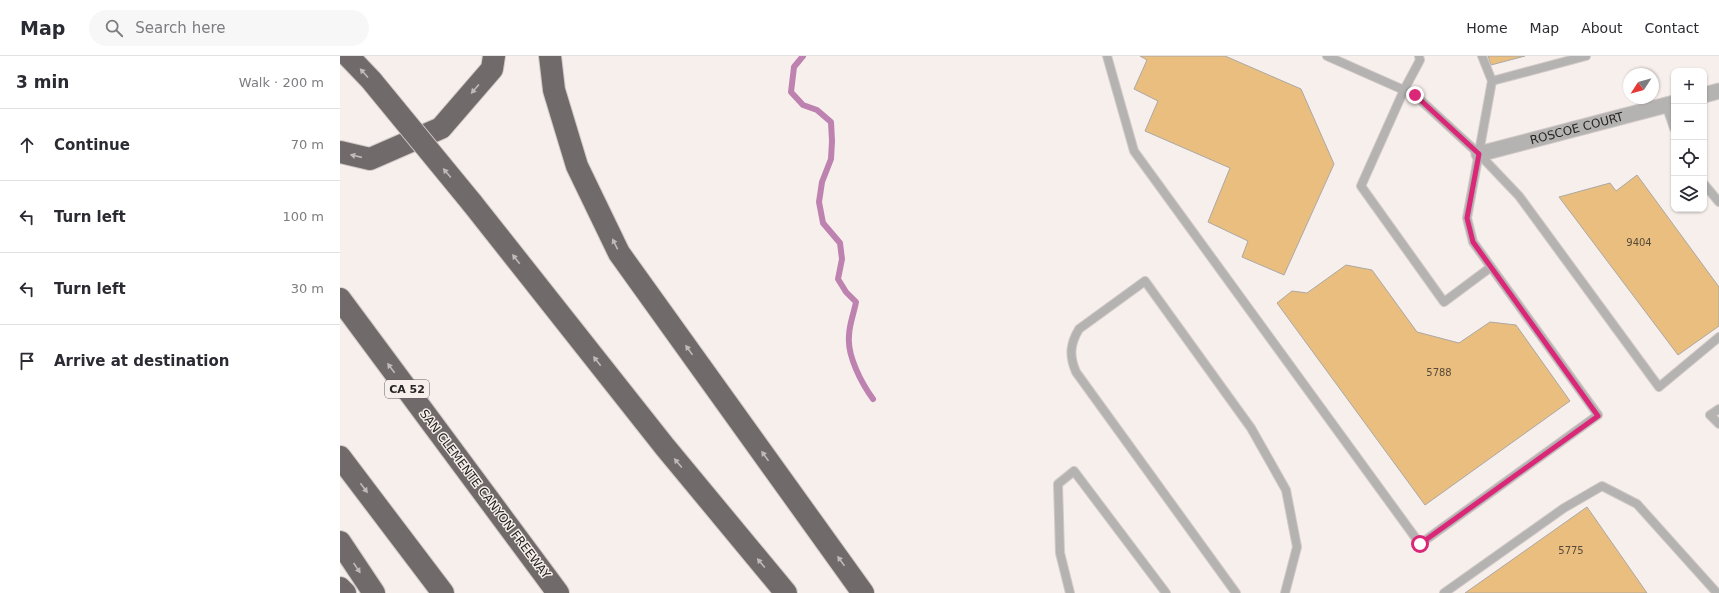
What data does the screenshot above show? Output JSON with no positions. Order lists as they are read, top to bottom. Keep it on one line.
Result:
{"streets":{"highway":["CA 52","SAN CLEMENTE CANYON FREEWAY"],"street":["ROSCOE COURT"]},"house_numbers":["9404","5788","5775"],"north":"bottom left","page":{"header":"Map","search":"Search here","nav":["Home","Map","About","Contact"],"heading":["3 min","Walk · 200 m"],"map_buttons":["+","−"],"list":[["Continue","70 m"],["Turn left","100 m"],["Turn left","30 m"],"Arrive at destination"]}}
